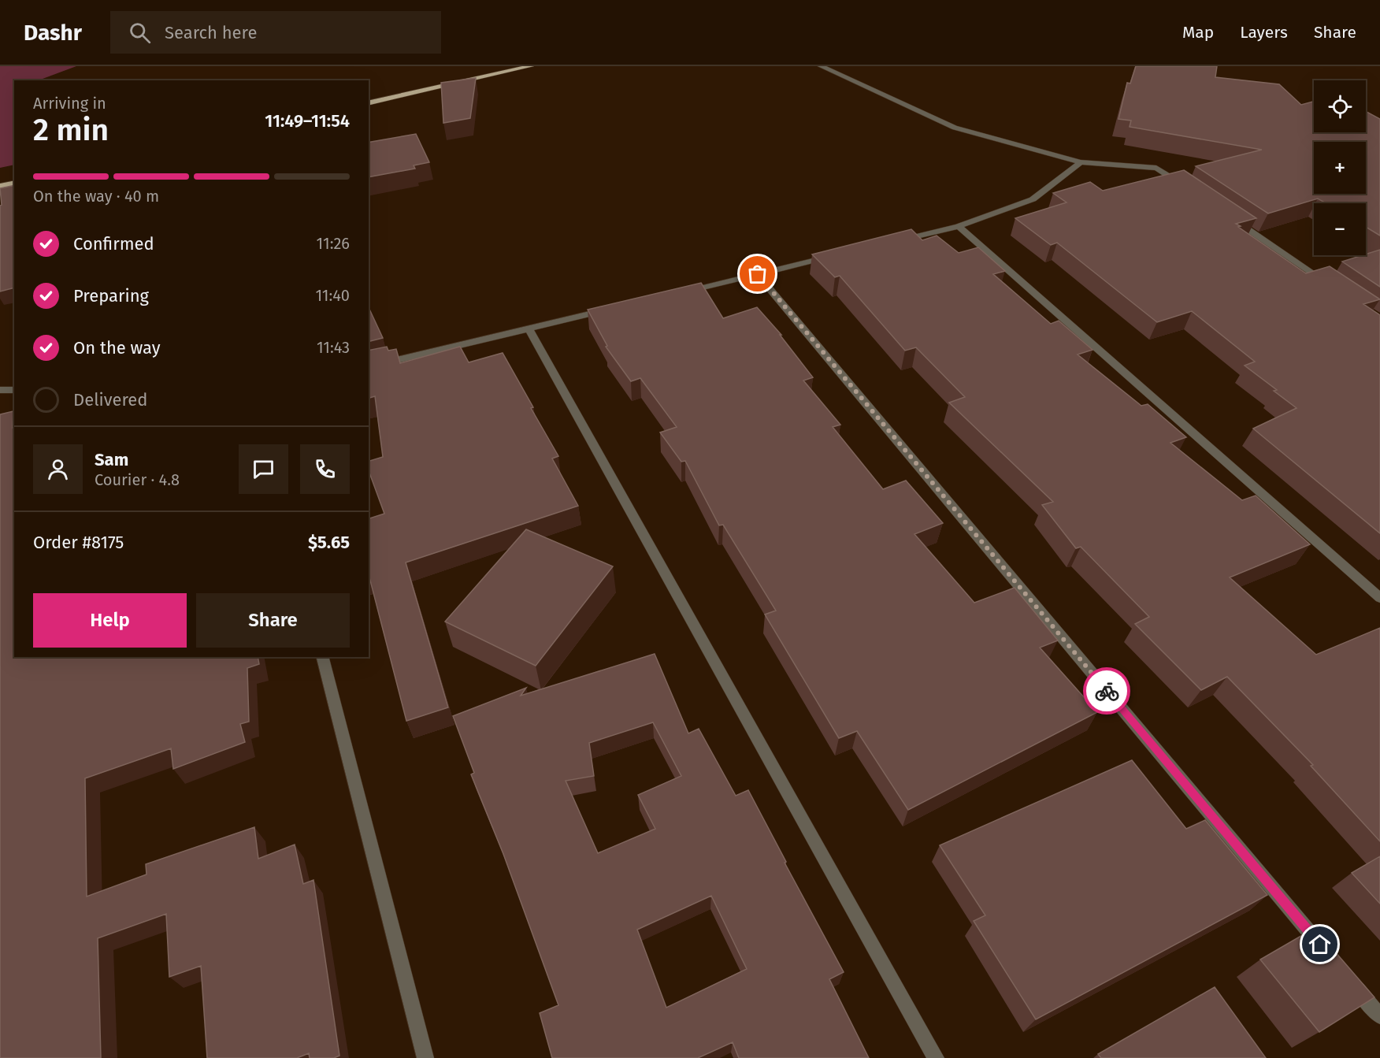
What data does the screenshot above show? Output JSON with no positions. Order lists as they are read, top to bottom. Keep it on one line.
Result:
{"page":{"header":"Dashr","search":"Search here","nav":["Map","Layers","Share"],"map_buttons":["+","−"],"heading":["2 min","Arriving in","11:49–11:54"],"panel":["Sam","Courier · 4.8","Order #8175","$5.65"],"bar":"On the way · 40 m","list":[["Confirmed","11:26"],["Preparing","11:40"],["On the way","11:43"],"Delivered"],"buttons":["Help","Share"]}}
